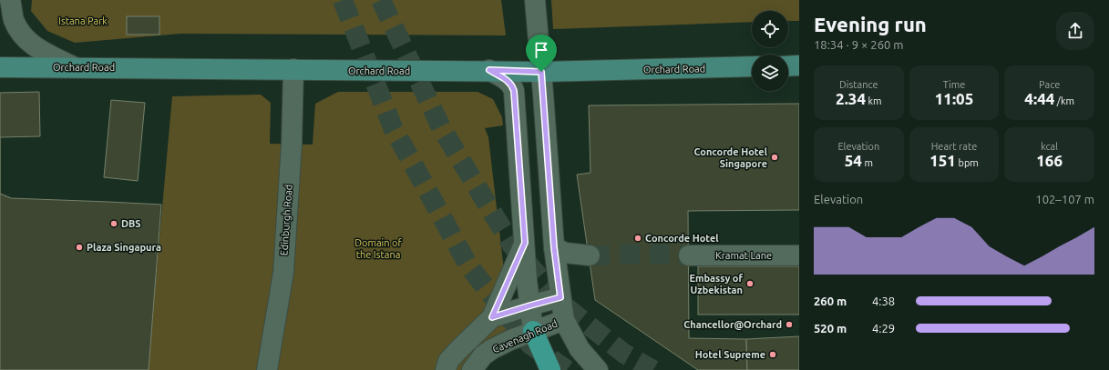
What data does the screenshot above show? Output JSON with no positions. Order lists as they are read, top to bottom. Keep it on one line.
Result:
{"streets":{"main road":["Orchard Road"],"street":["Edinburgh Road","Kramat Lane","Cavenagh Road"]},"crossings":[["Orchard Road","Edinburgh Road"]],"parks":["Istana Park","Domain of the Istana"],"places":["Concorde Hotel Singapore","DBS","Concorde Hotel","Plaza Singapura","Embassy of Uzbekistan","Chancellor@Orchard","Hotel Supreme"],"page":{"heading":["Evening run","18:34 · 9 × 260 m"],"stats":[["Distance","2.34 km"],["Time","11:05"],["Pace","4:44 /km"],["Elevation","54 m"],["Heart rate","151 bpm"],["kcal","166"]],"chart":["Elevation","102–107 m"],"list":[{"name":"260 m","note":"4:38"},{"name":"520 m","note":"4:29"}]}}
